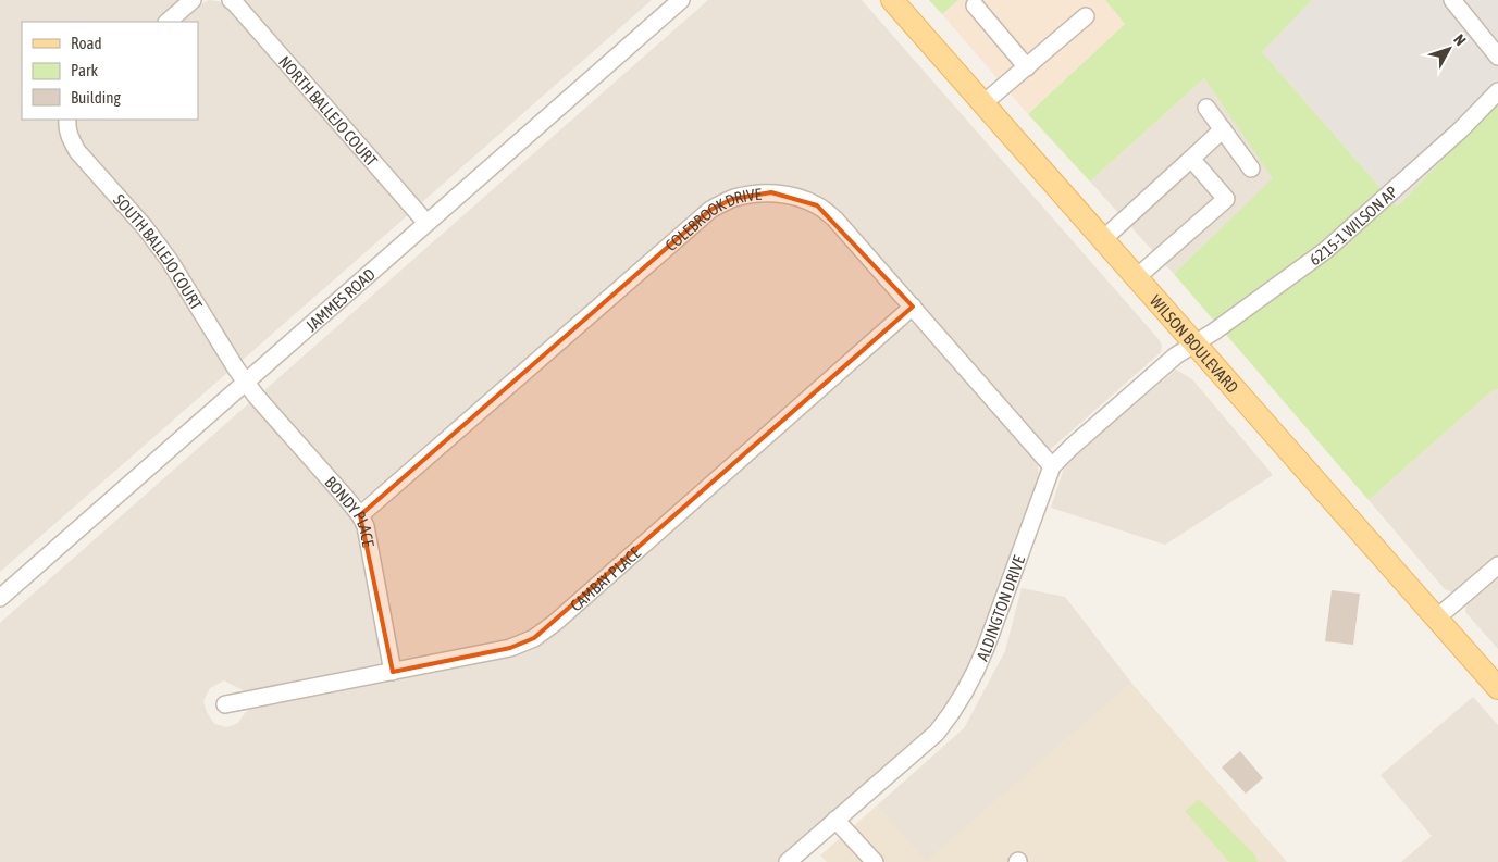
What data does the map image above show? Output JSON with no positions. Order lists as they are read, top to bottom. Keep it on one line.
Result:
{"streets":{"main road":["WILSON BOULEVARD"],"street":["NORTH BALLEJO COURT","COLEBROOK DRIVE","6215-1 WILSON AP","SOUTH BALLEJO COURT","JAMMES ROAD","BONDY PLACE","CAMBAY PLACE","ALDINGTON DRIVE"]},"crossings":[["NORTH BALLEJO COURT","JAMMES ROAD"],["COLEBROOK DRIVE","BONDY PLACE"],["COLEBROOK DRIVE","CAMBAY PLACE"],["COLEBROOK DRIVE","ALDINGTON DRIVE"],["6215-1 WILSON AP","WILSON BOULEVARD"],["6215-1 WILSON AP","ALDINGTON DRIVE"],["SOUTH BALLEJO COURT","JAMMES ROAD"],["SOUTH BALLEJO COURT","BONDY PLACE"],["JAMMES ROAD","BONDY PLACE"],["WILSON BOULEVARD","ALDINGTON DRIVE"],["BONDY PLACE","CAMBAY PLACE"]],"legend":["Road","Park","Building"],"north":"top right"}
